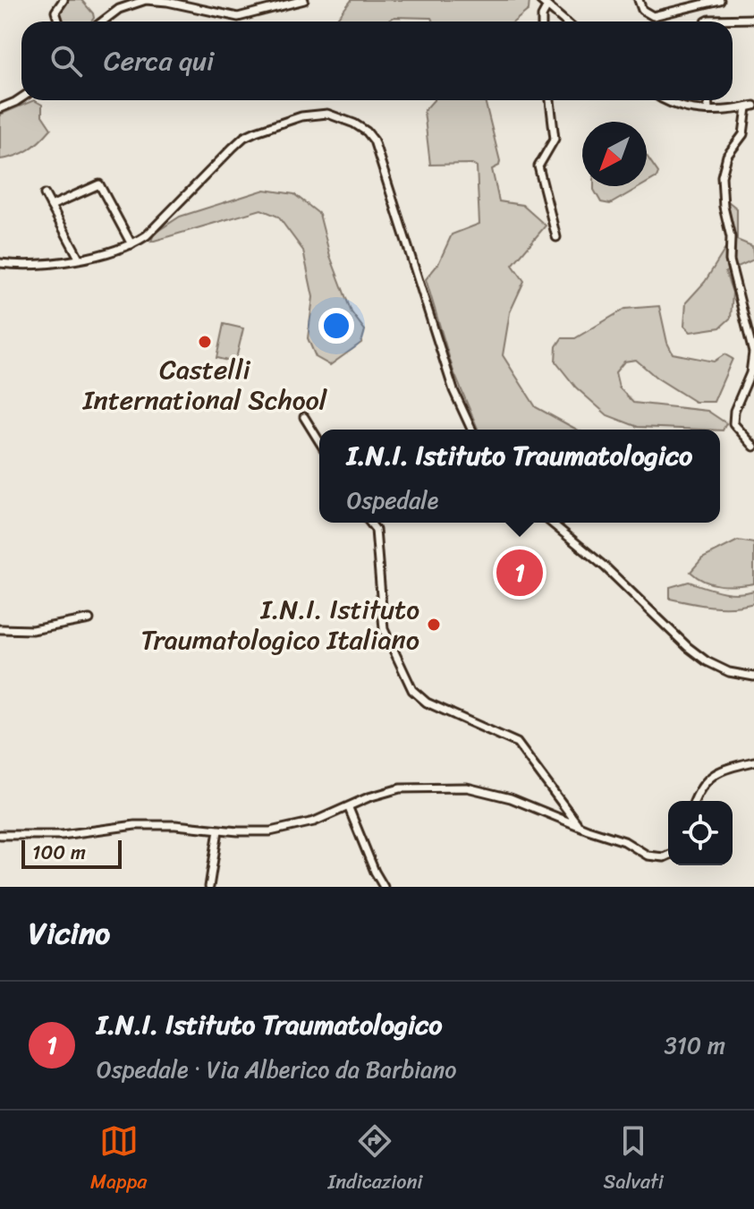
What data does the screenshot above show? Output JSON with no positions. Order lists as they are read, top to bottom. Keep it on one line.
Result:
{"places":["Castelli International School","I.N.I. Istituto Traumatologico Italiano"],"scale_bar":"100 m","north":"bottom left","page":{"search":"Cerca qui","popup":["I.N.I. Istituto Traumatologico","Ospedale"],"pins":"1","scale":"100 m","heading":"Vicino","list":[{"mark":"1","name":"I.N.I. Istituto Traumatologico","note":"Ospedale · Via Alberico da Barbiano","value":"310 m"}],"nav":["Mappa","Indicazioni","Salvati"]}}
